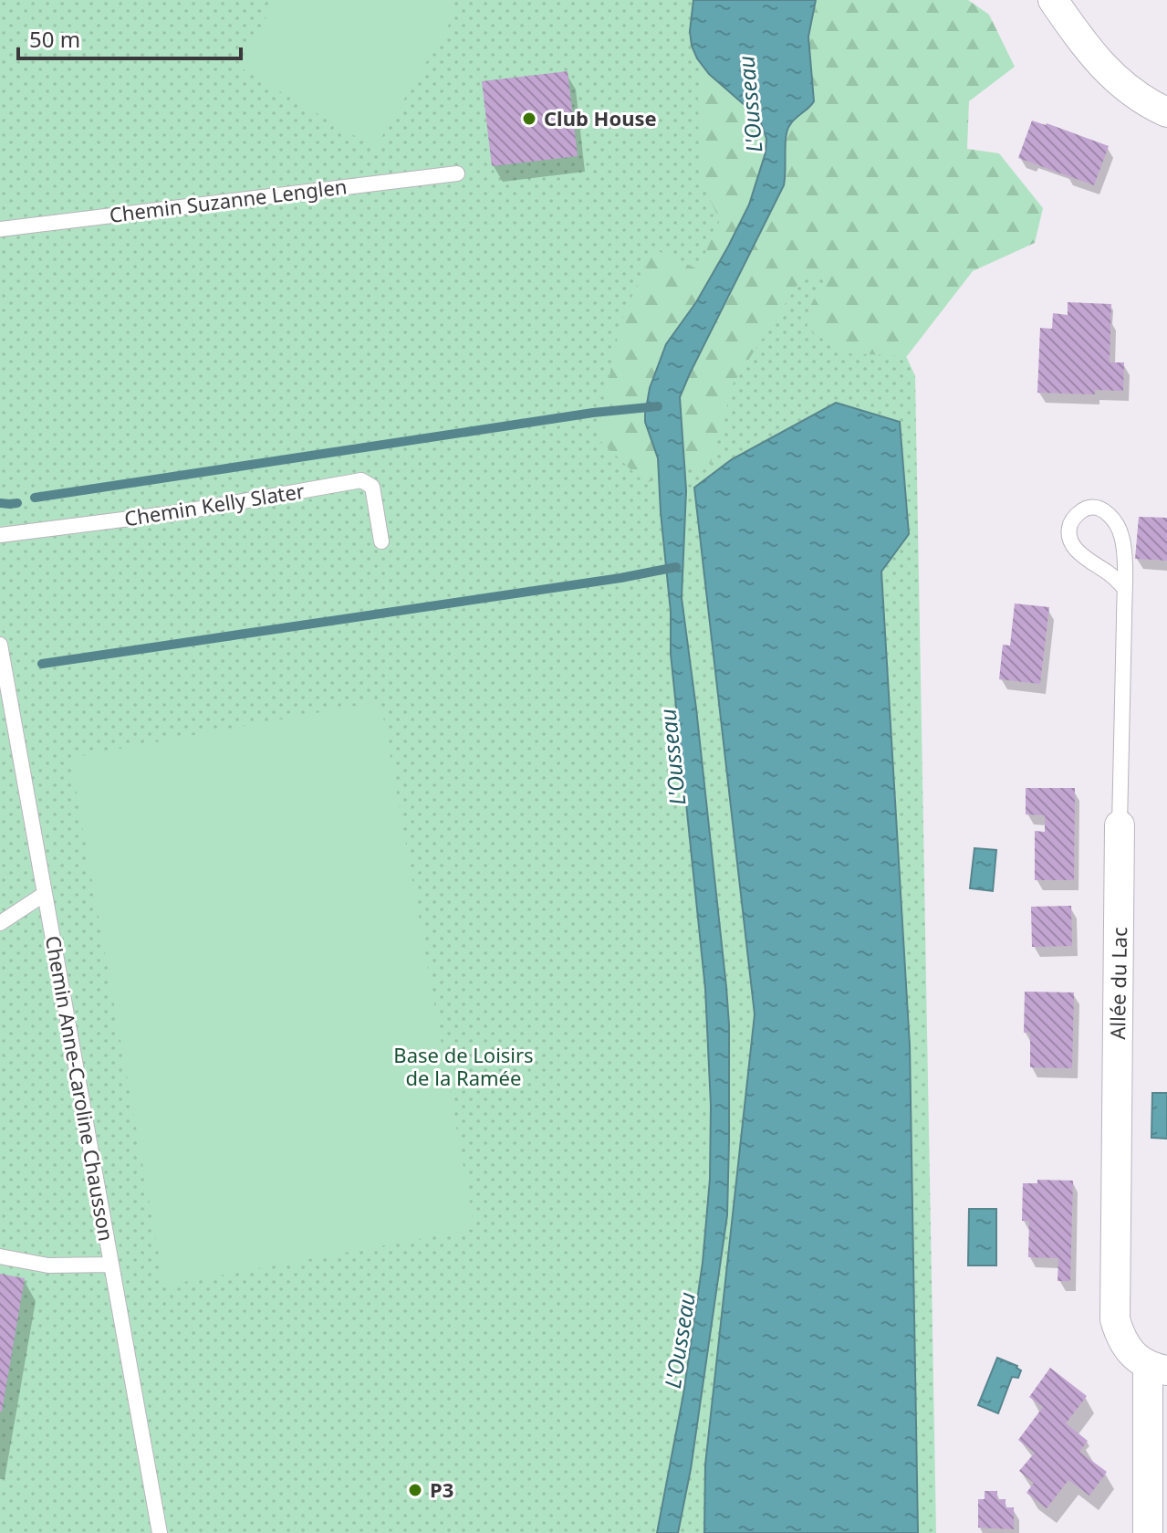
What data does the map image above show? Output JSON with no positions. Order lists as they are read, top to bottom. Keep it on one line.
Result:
{"streets":{"street":["Allée du Lac"],"lane":["Chemin Suzanne Lenglen","Chemin Kelly Slater","Chemin Anne-Caroline Chausson"]},"water":["L'Ousseau"],"parks":["Base de Loisirs de la Ramée"],"places":["Club House","P3"],"scale_bar":"50 m"}
